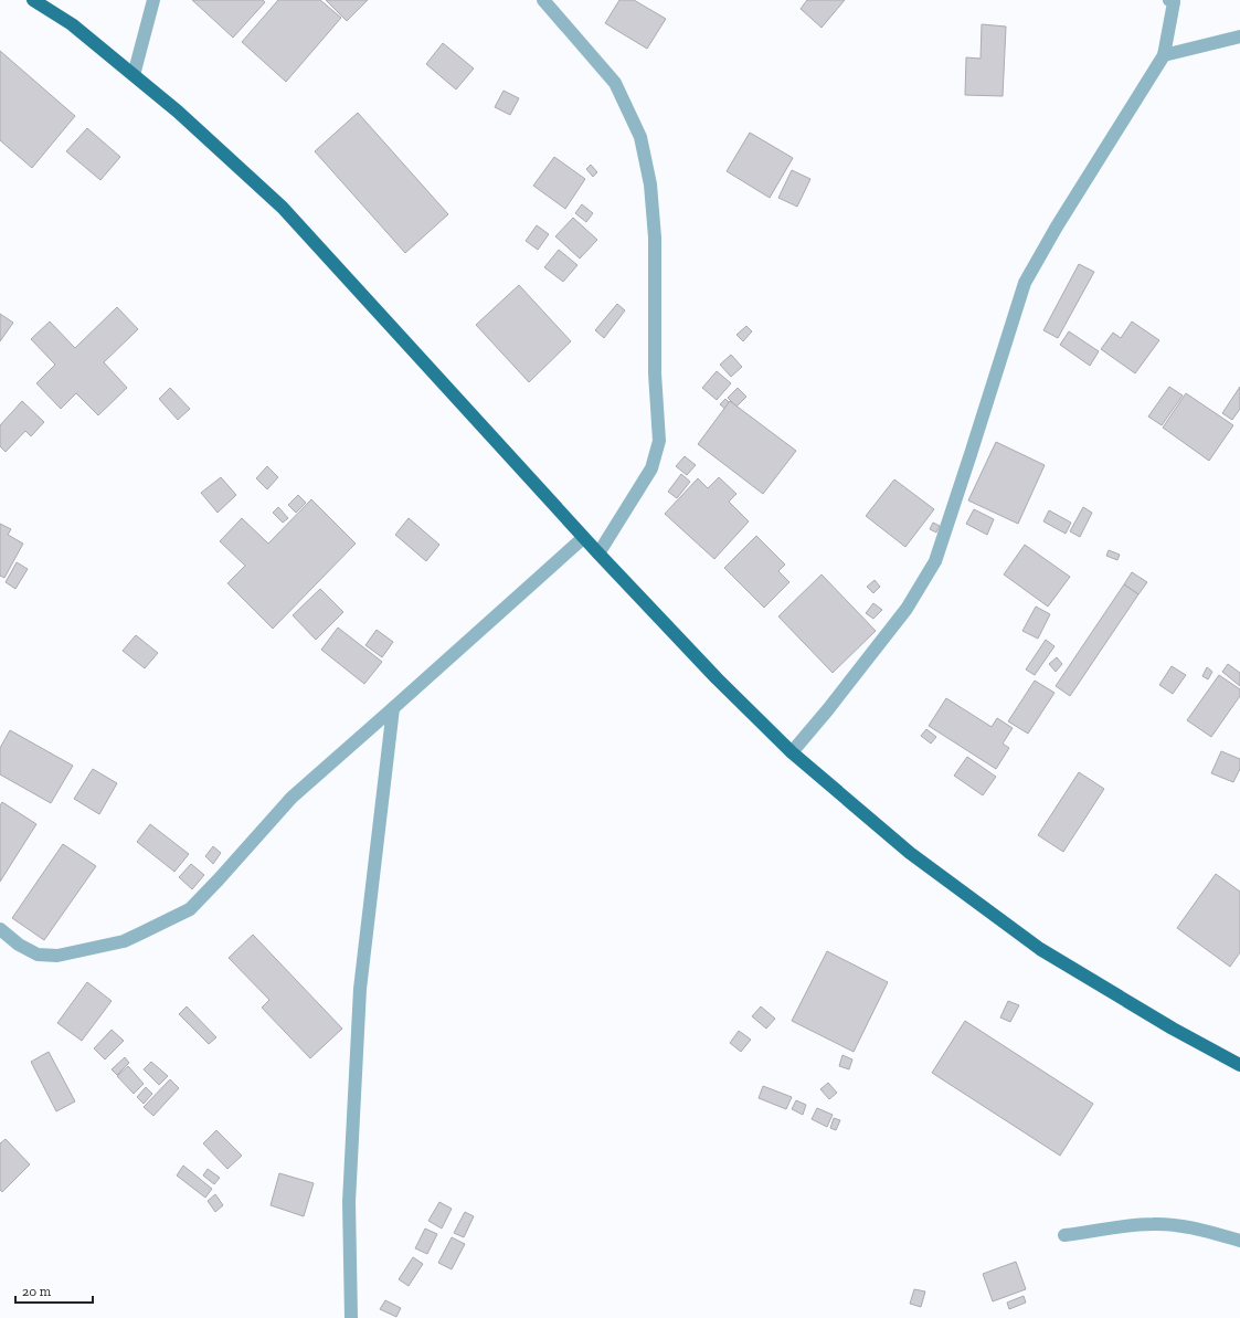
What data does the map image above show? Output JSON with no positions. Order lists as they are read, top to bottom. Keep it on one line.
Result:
{"scale_bar":"20 m"}
